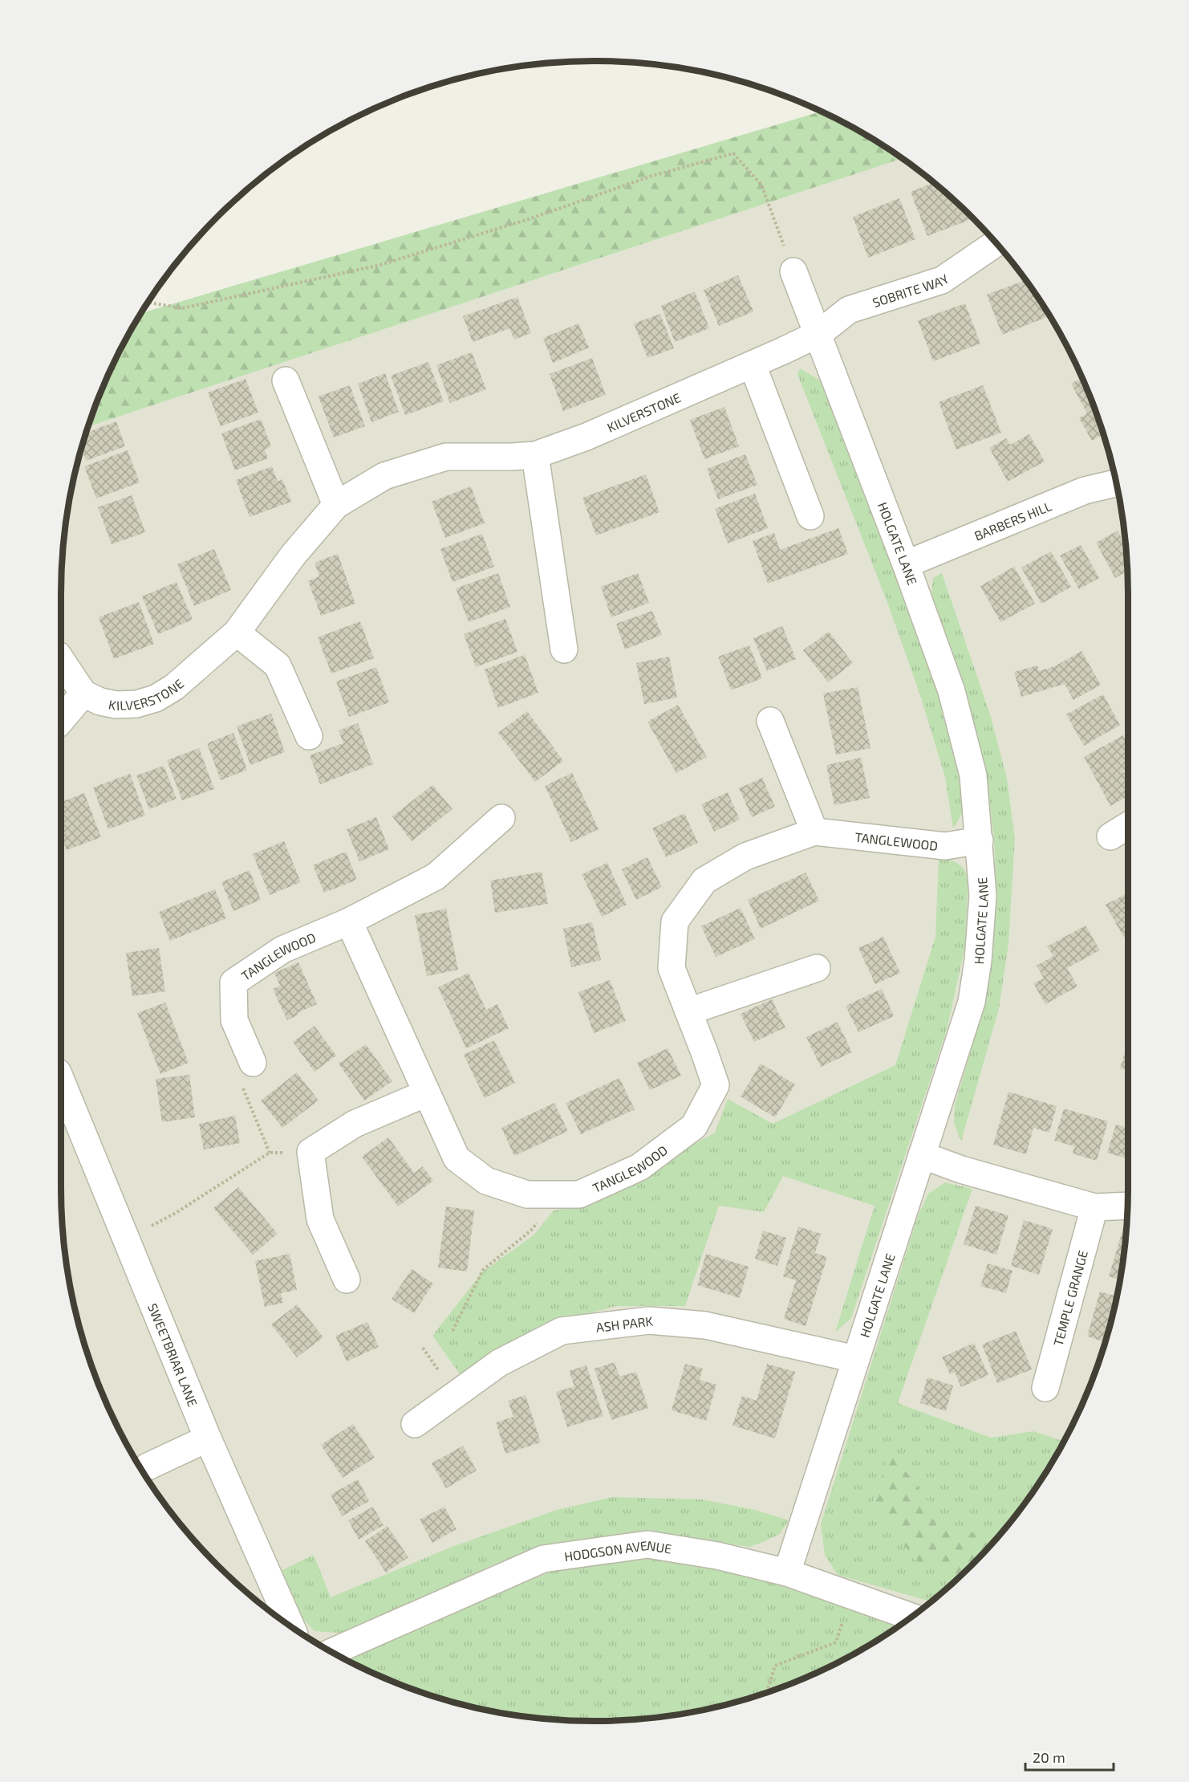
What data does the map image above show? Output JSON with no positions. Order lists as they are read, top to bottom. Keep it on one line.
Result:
{"streets":{"street":["SOBRITE WAY","KILVERSTONE","BARBERS HILL","HOLGATE LANE","TANGLEWOOD","TEMPLE GRANGE","ASH PARK","SWEETBRIAR LANE","HODGSON AVENUE"]},"crossings":[["SOBRITE WAY","KILVERSTONE"],["SOBRITE WAY","HOLGATE LANE"],["KILVERSTONE","HOLGATE LANE"],["BARBERS HILL","HOLGATE LANE"],["HOLGATE LANE","TANGLEWOOD"],["HOLGATE LANE","ASH PARK"],["HOLGATE LANE","HODGSON AVENUE"]],"scale_bar":"20 m"}
